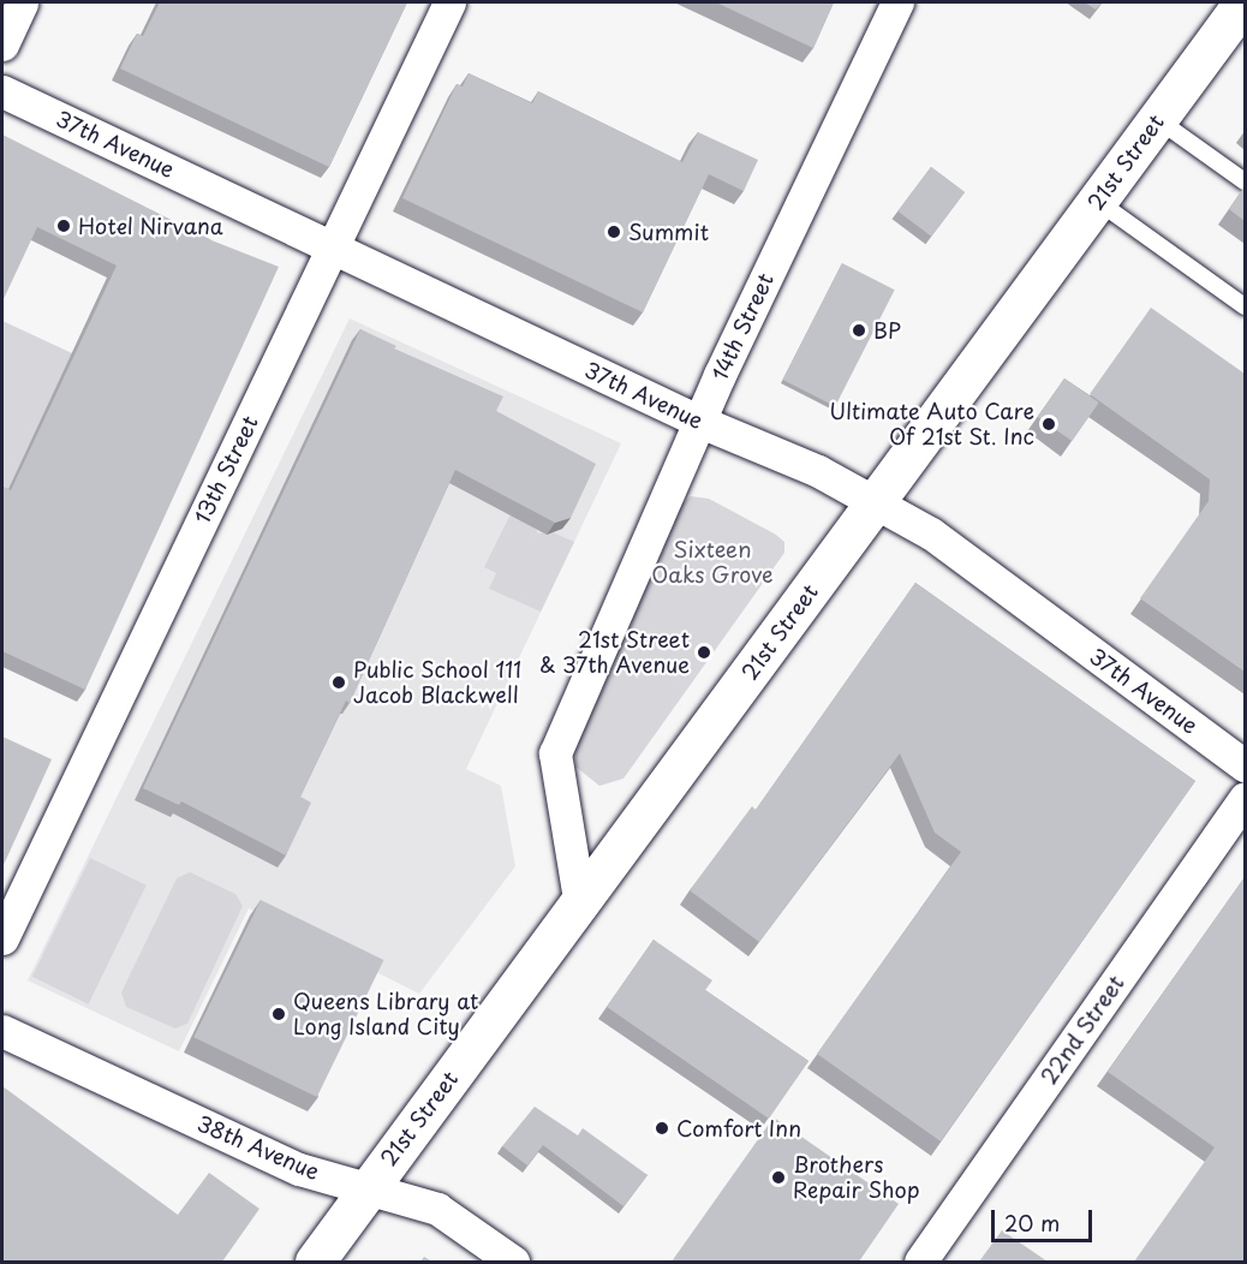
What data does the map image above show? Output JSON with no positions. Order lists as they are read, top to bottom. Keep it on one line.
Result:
{"streets":{"main road":["21st Street"],"street":["37th Avenue","14th Street","13th Street","22nd Street","38th Avenue"]},"crossings":[["37th Avenue","21st Street"],["37th Avenue","14th Street"],["37th Avenue","13th Street"],["21st Street","14th Street"],["21st Street","38th Avenue"]],"parks":["Sixteen Oaks Grove"],"places":["Hotel Nirvana","Summit","BP","Ultimate Auto Care Of 21st St. Inc","21st Street & 37th Avenue","Public School 111 Jacob Blackwell","Queens Library at Long Island City","Comfort Inn","Brothers Repair Shop"],"scale_bar":"20 m"}
